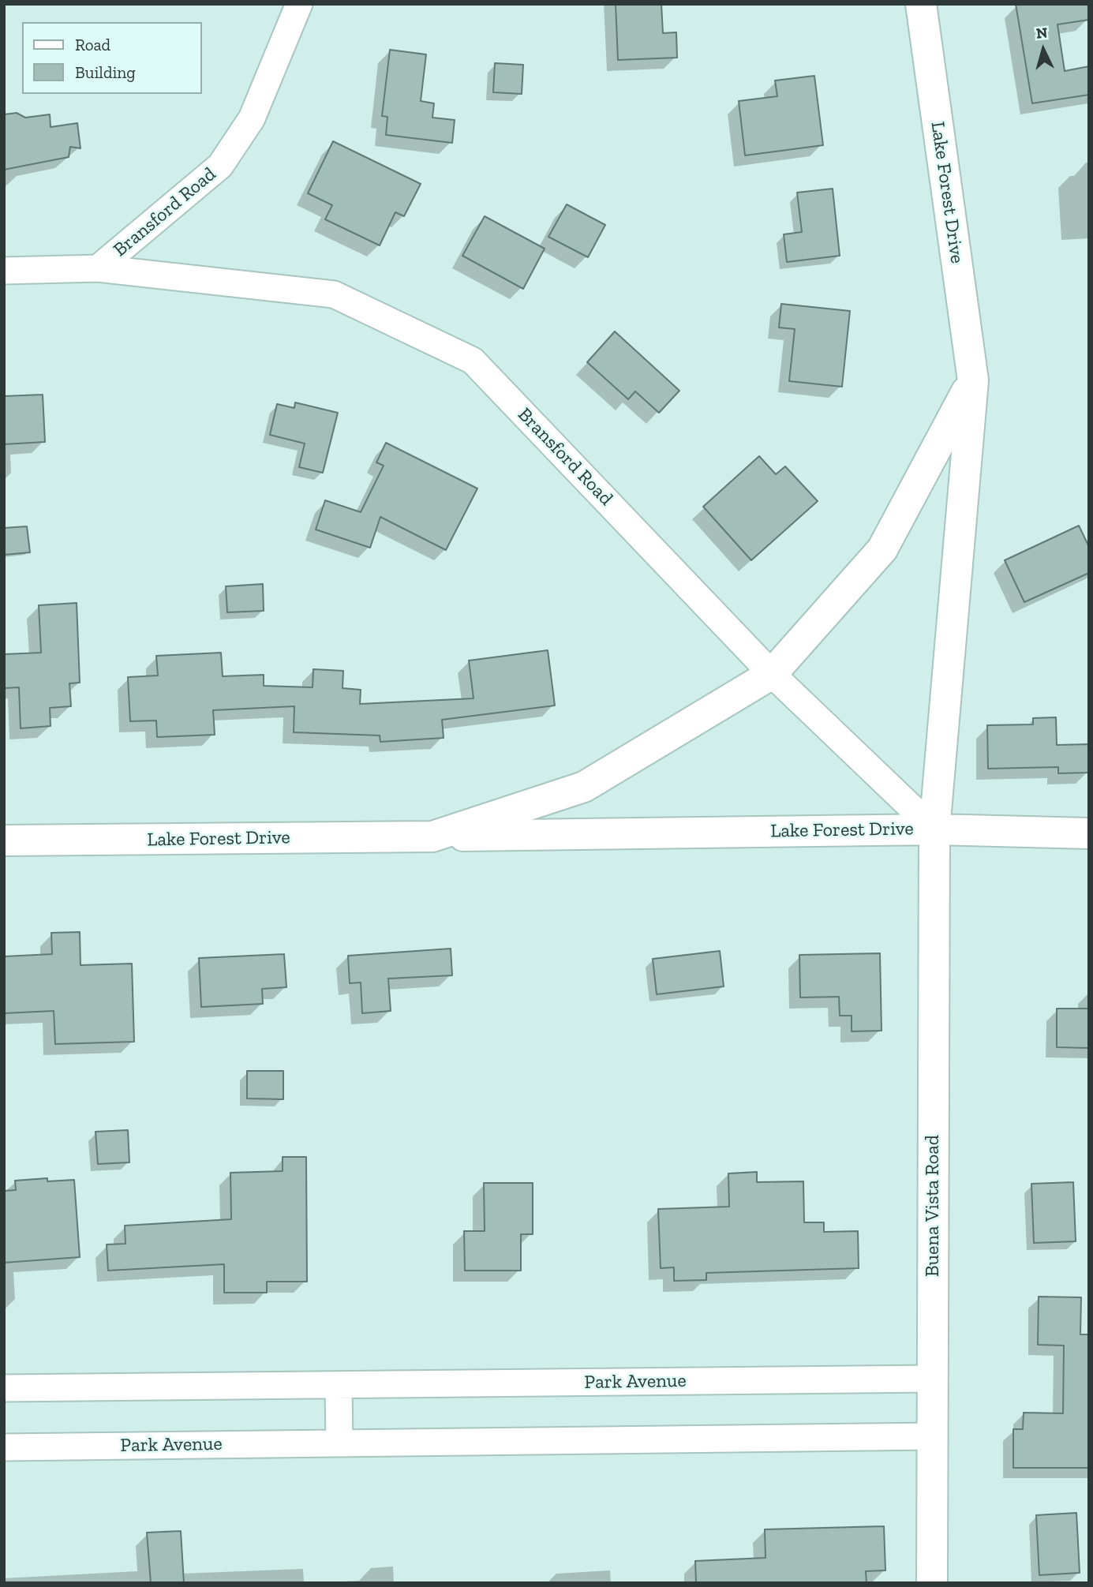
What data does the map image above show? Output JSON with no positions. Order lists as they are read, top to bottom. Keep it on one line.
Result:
{"streets":{"street":["Lake Forest Drive","Bransford Road","Buena Vista Road","Park Avenue"]},"crossings":[["Lake Forest Drive","Bransford Road"],["Lake Forest Drive","Buena Vista Road"],["Bransford Road","Buena Vista Road"],["Buena Vista Road","Park Avenue"]],"legend":["Road","Building"],"north":"top"}
